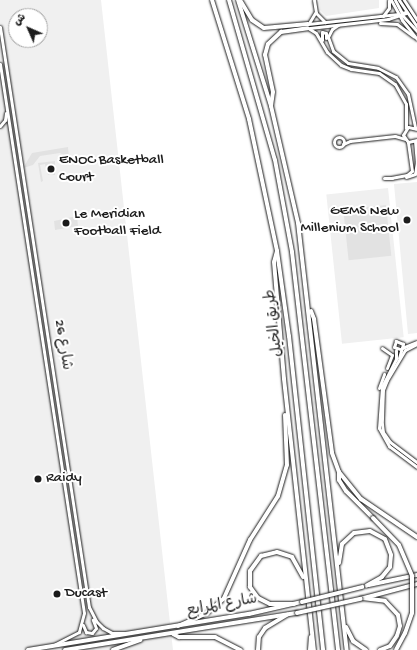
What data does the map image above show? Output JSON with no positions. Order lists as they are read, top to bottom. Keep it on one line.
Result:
{"streets":{"highway":["طريق الخيل"],"main road":["شارع المرابع"],"street":["شارع 26"]},"crossings":[["شارع 26","شارع المرابع"]],"places":["ENOC Basketball Court","GEMS New Millenium School","Le Meridian Football Field","Raidy","Ducast"],"north":"top left"}
